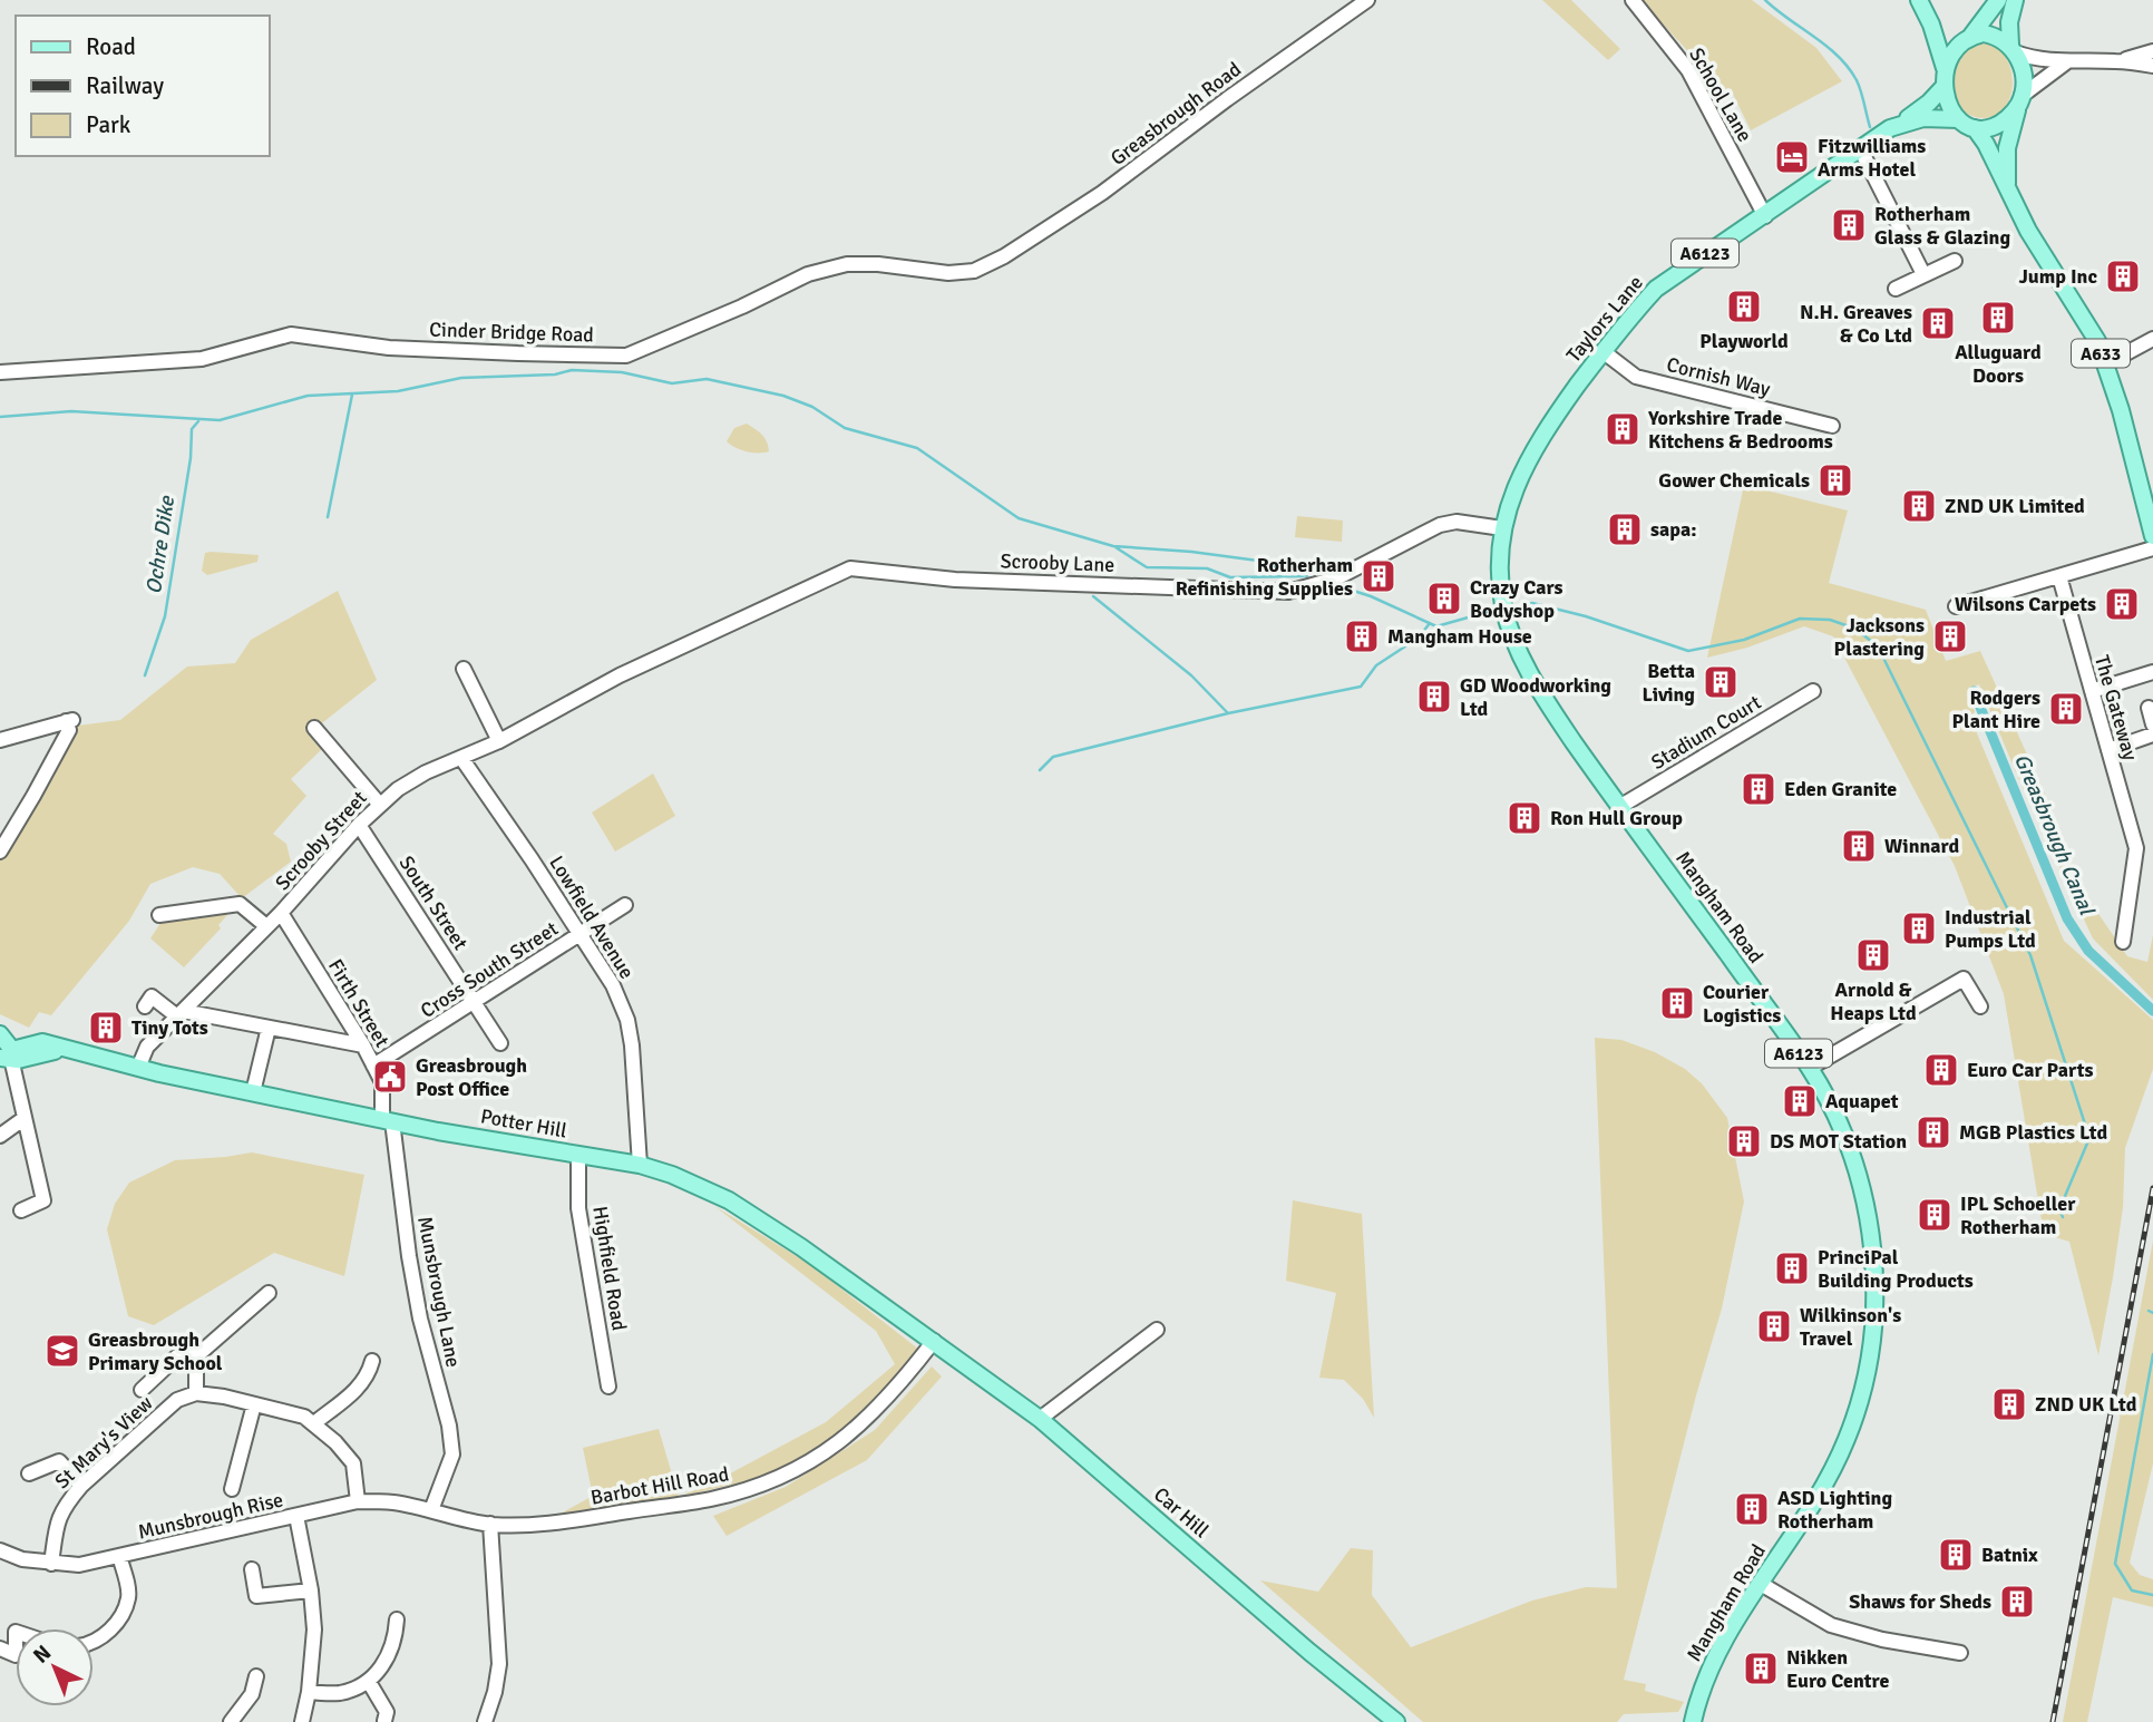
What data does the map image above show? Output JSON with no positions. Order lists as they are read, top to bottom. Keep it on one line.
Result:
{"streets":{"main road":["A6123","Taylors Lane","A633","Mangham Road","Potter Hill","Car Hill"],"street":["School Lane","Greasbrough Road","Cinder Bridge Road","Cornish Way","Scrooby Lane","The Gateway","Stadium Court","Scrooby Street","South Street","Lowfield Avenue","Cross South Street","Firth Street","Highfield Road","Munsbrough Lane","St Mary's View","Barbot Hill Road","Munsbrough Rise"]},"crossings":[["School Lane","Taylors Lane"],["Greasbrough Road","Cinder Bridge Road"],["Taylors Lane","A633"],["Taylors Lane","Cornish Way"],["Taylors Lane","Mangham Road"],["Scrooby Lane","Scrooby Street"],["Scrooby Lane","Mangham Road"],["Stadium Court","Mangham Road"],["Scrooby Street","South Street"],["Scrooby Street","Lowfield Avenue"],["Scrooby Street","Firth Street"],["Scrooby Street","Potter Hill"],["South Street","Cross South Street"],["Lowfield Avenue","Cross South Street"],["Lowfield Avenue","Potter Hill"],["Cross South Street","Firth Street"],["Firth Street","Potter Hill"],["Firth Street","Munsbrough Lane"],["Potter Hill","Highfield Road"],["Potter Hill","Munsbrough Lane"],["Potter Hill","Barbot Hill Road"],["Potter Hill","Car Hill"],["Munsbrough Lane","Barbot Hill Road"],["Munsbrough Lane","Munsbrough Rise"],["St Mary's View","Munsbrough Rise"],["Barbot Hill Road","Car Hill"],["Barbot Hill Road","Munsbrough Rise"]],"water":["Ochre Dike","Greasbrough Canal"],"places":{"hotel":["Fitzwilliams Arms Hotel"],"building":["Rotherham Glass & Glazing","Jump Inc","Playworld","Alluguard Doors","N.H. Greaves & Co Ltd","Yorkshire Trade Kitchens & Bedrooms","Gower Chemicals","ZND UK Limited","sapa:","Rotherham Refinishing Supplies","Crazy Cars Bodyshop","Wilsons Carpets","Mangham House","Jacksons Plastering","Betta Living","GD Woodworking Ltd","Rodgers Plant Hire","Eden Granite","Ron Hull Group","Winnard","Industrial Pumps Ltd","Arnold & Heaps Ltd","Courier Logistics","Tiny Tots","Euro Car Parts","Aquapet","MGB Plastics Ltd","DS MOT Station","IPL Schoeller Rotherham","PrinciPal Building Products","Wilkinson's Travel","ZND UK Ltd","ASD Lighting Rotherham","Batnix","Shaws for Sheds","Nikken Euro Centre"],"public building":["Greasbrough Post Office"],"school or university":["Greasbrough Primary School"]},"legend":["Road","Railway","Park"],"north":"top left"}
